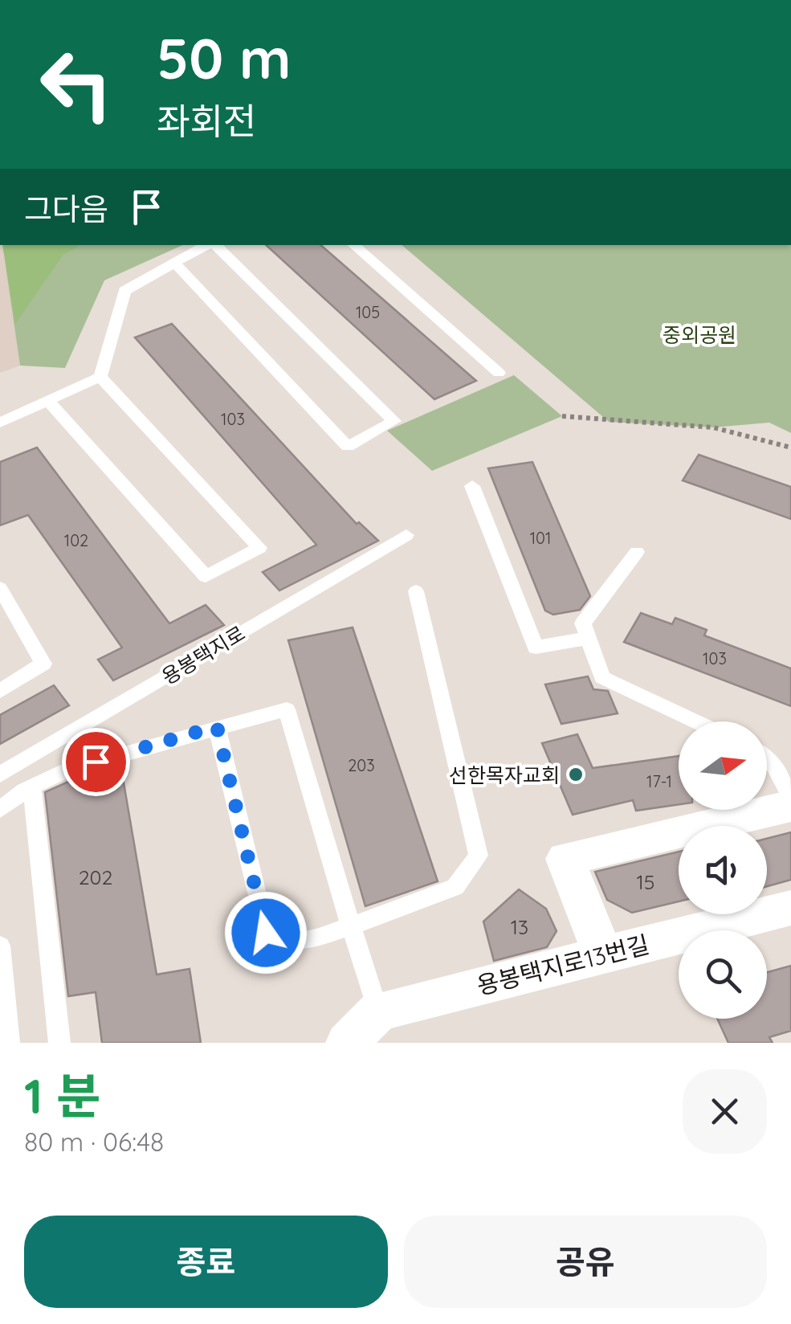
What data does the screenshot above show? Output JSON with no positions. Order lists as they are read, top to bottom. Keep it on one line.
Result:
{"streets":{"street":["용봉택지로13번길"],"lane":["용봉택지로"]},"parks":["중외공원"],"places":["선한목자교회"],"house_numbers":["105","103","101","102","103","203","17-1","202","15","13"],"north":"right","page":{"turn":["50 m","좌회전"],"then":"그다음","heading":["1 분","80 m · 06:48"],"buttons":["종료","공유"]}}
